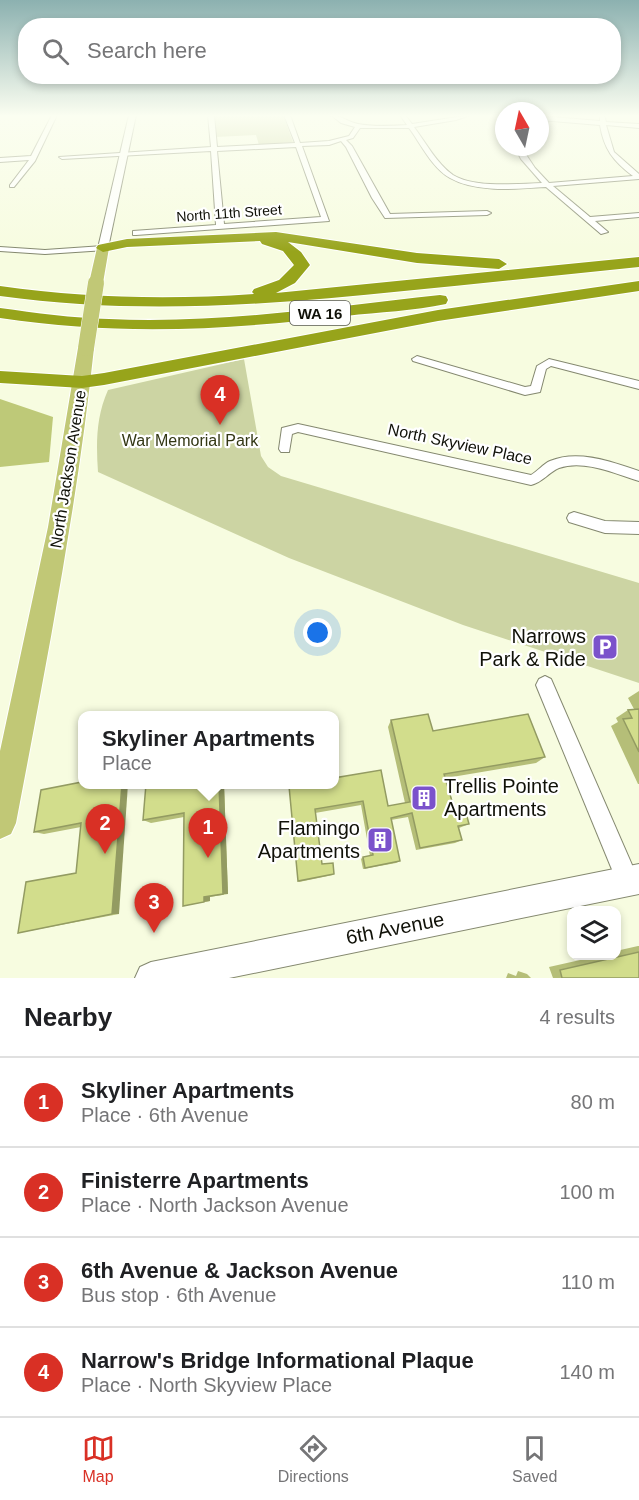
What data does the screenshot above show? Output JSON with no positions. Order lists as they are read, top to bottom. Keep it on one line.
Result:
{"streets":{"highway":["WA 16"],"main road":["North Jackson Avenue","6th Avenue"],"street":["North 11th Street","North Skyview Place"]},"parks":["War Memorial Park"],"places":{"parking":["Narrows Park & Ride"],"building":["Trellis Pointe Apartments","Flamingo Apartments"]},"north":"top","page":{"search":"Search here","pins":["4","2","1","3"],"popup":["Skyliner Apartments","Place"],"heading":["Nearby","4 results"],"list":[{"mark":"1","name":"Skyliner Apartments","note":"Place · 6th Avenue","value":"80 m"},{"mark":"2","name":"Finisterre Apartments","note":"Place · North Jackson Avenue","value":"100 m"},{"mark":"3","name":"6th Avenue & Jackson Avenue","note":"Bus stop · 6th Avenue","value":"110 m"},{"mark":"4","name":"Narrow's Bridge Informational Plaque","note":"Place · North Skyview Place","value":"140 m"}],"nav":["Map","Directions","Saved"]}}
